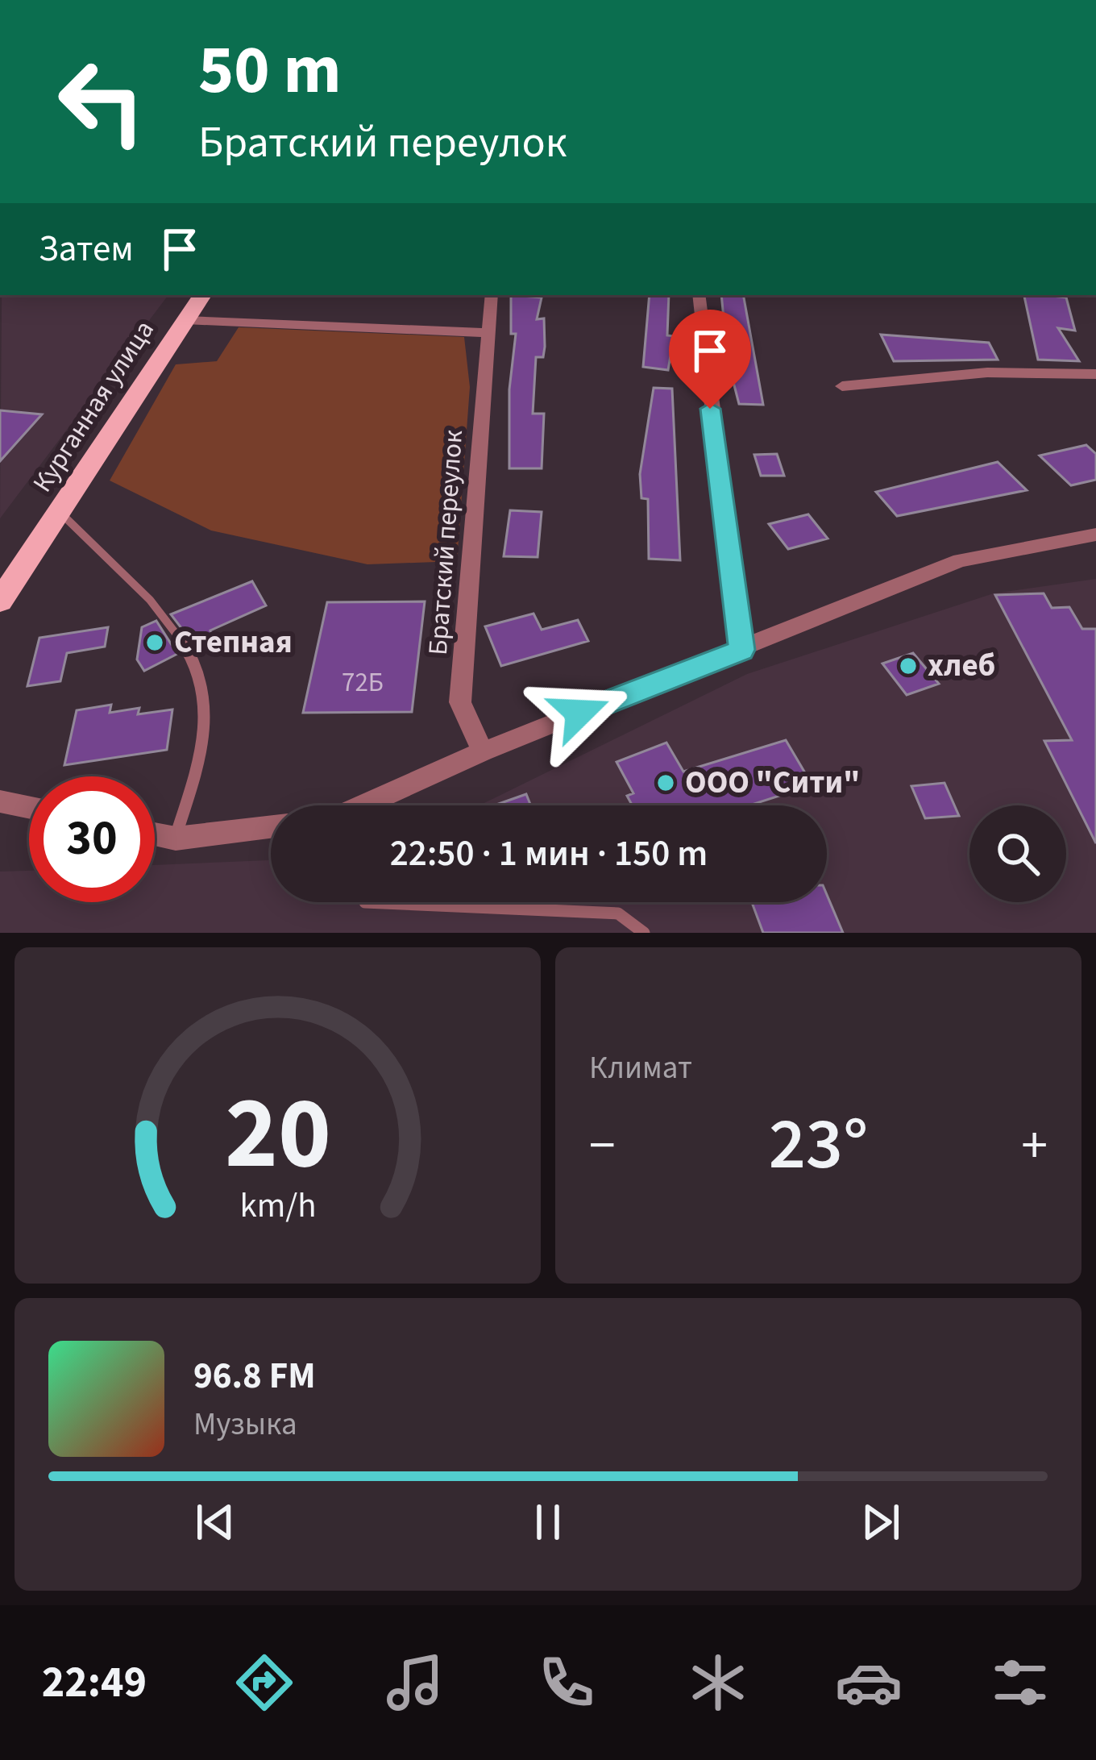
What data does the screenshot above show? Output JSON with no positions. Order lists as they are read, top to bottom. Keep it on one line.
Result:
{"streets":{"main road":["Курганная улица"],"street":["Братский переулок"]},"places":["Степная","хлеб","ООО \"Сити\""],"house_numbers":["72Б"],"page":{"turn":["50 m","Братский переулок"],"then":"Затем","limit":"30","trip":"22:50 · 1 мин · 150 m","tile":"Климат","heat":["−","23°","+"],"song":["96.8 FM","Музыка"],"tabs":"22:49","gauge":["20","km/h"]}}
